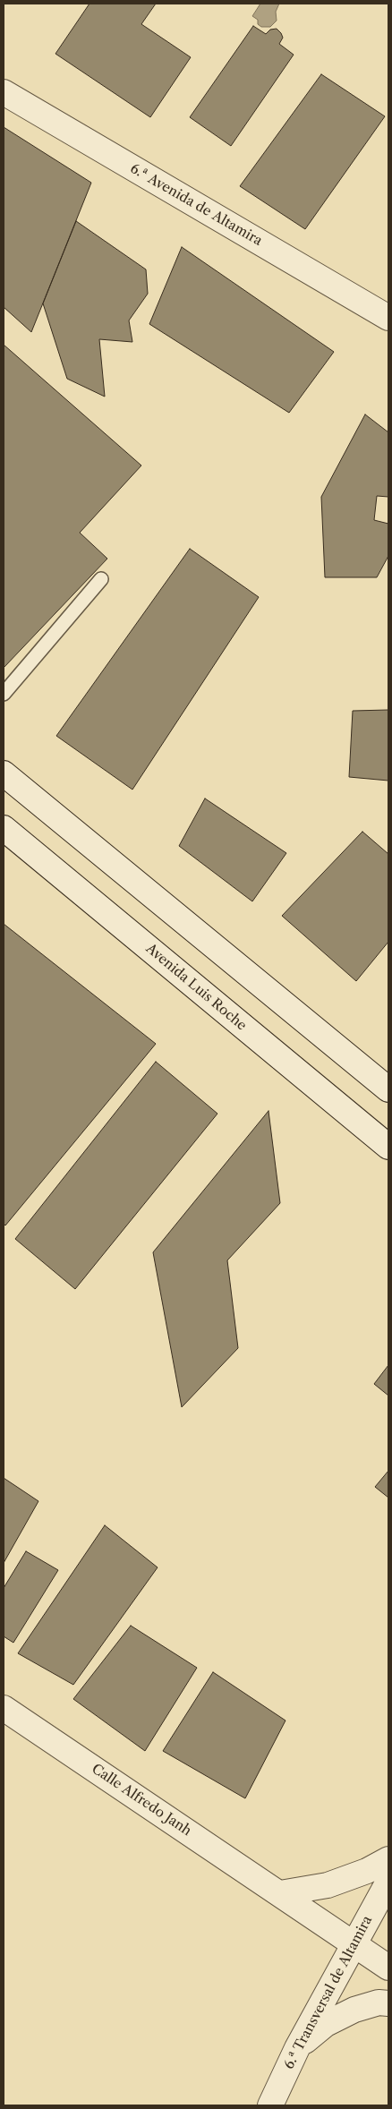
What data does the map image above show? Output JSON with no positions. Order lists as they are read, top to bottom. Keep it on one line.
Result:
{"streets":{"street":["6.ª Avenida de Altamira","Avenida Luis Roche","Calle Alfredo Janh","6.ª Transversal de Altamira"]},"crossings":[["Calle Alfredo Janh","6.ª Transversal de Altamira"]]}
